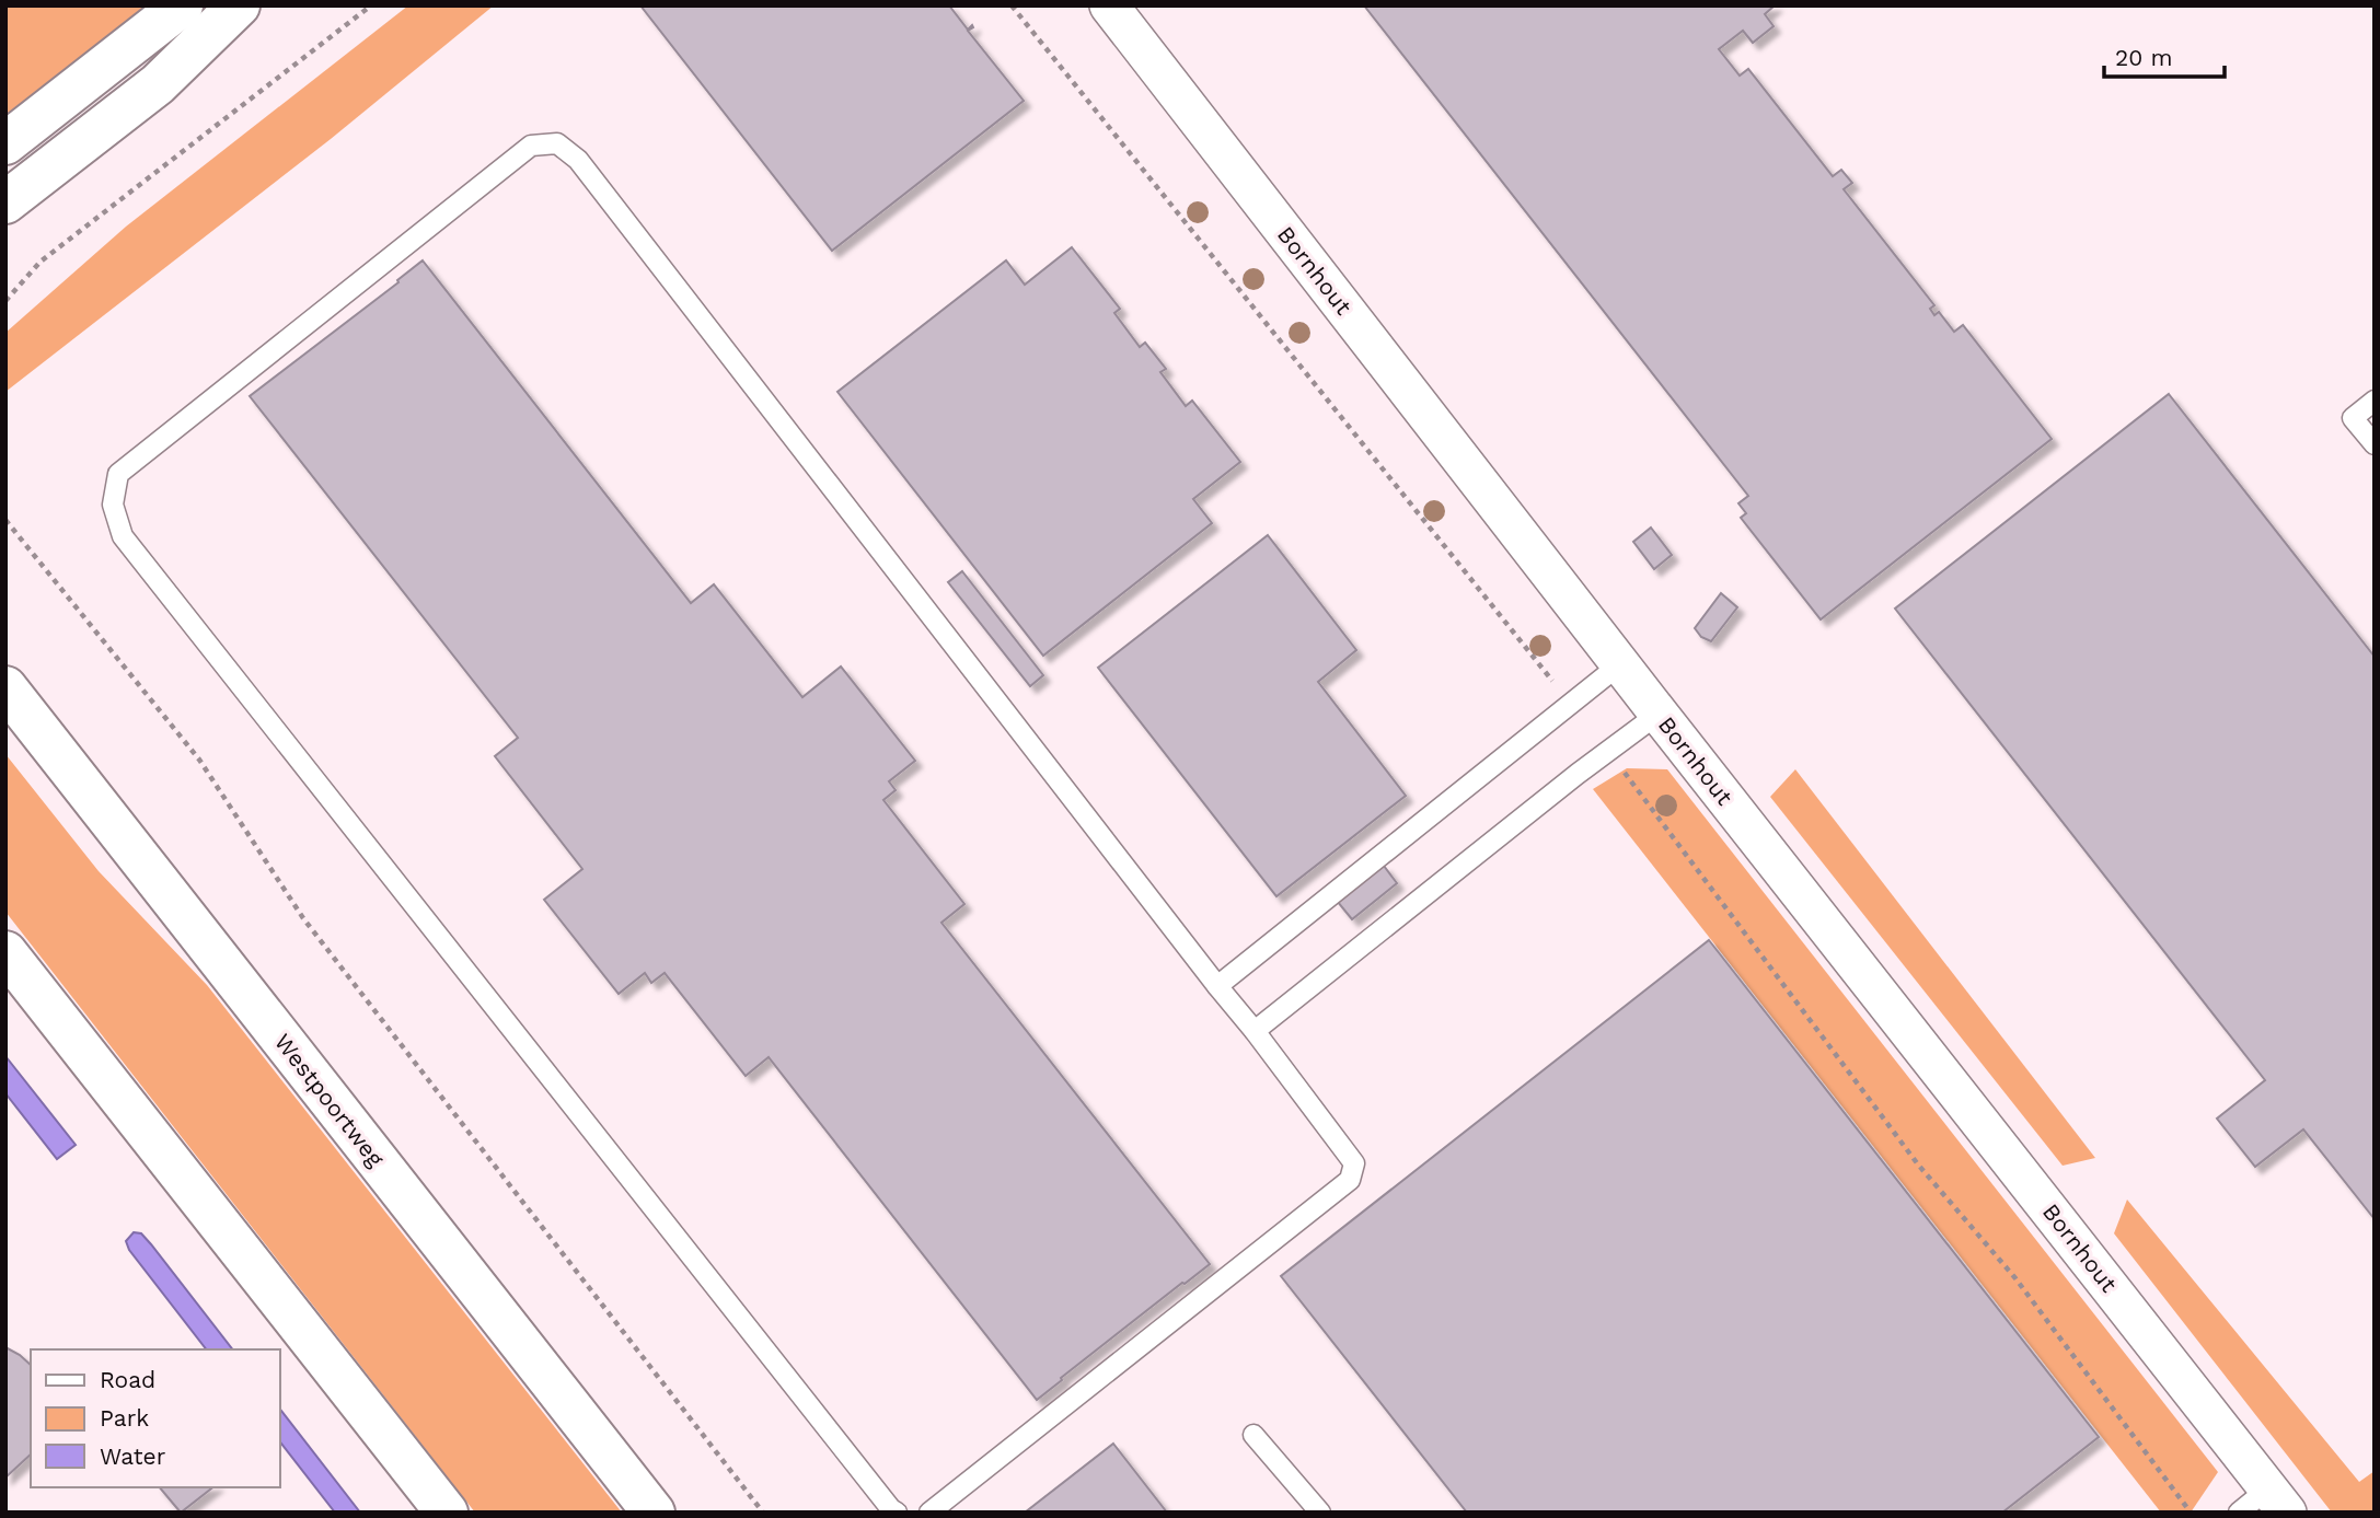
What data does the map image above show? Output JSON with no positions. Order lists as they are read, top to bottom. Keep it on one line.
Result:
{"streets":{"main road":["Westpoortweg"],"street":["Bornhout"]},"legend":["Road","Park","Water"],"scale_bar":"20 m"}
